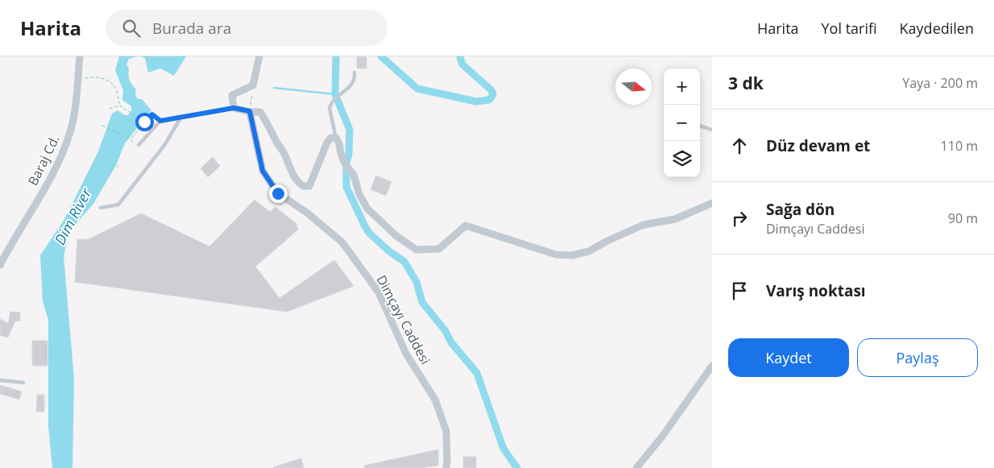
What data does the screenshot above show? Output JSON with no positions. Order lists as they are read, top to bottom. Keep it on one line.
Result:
{"streets":{"street":["Baraj Cd.","Dimçayı Caddesi"]},"water":["Dim River"],"north":"right","page":{"header":"Harita","search":"Burada ara","nav":["Harita","Yol tarifi","Kaydedilen"],"heading":["3 dk","Yaya · 200 m"],"map_buttons":["+","−"],"list":[["Düz devam et","110 m"],["Sağa dön","Dimçayı Caddesi","90 m"],"Varış noktası"],"buttons":["Kaydet","Paylaş"]}}
